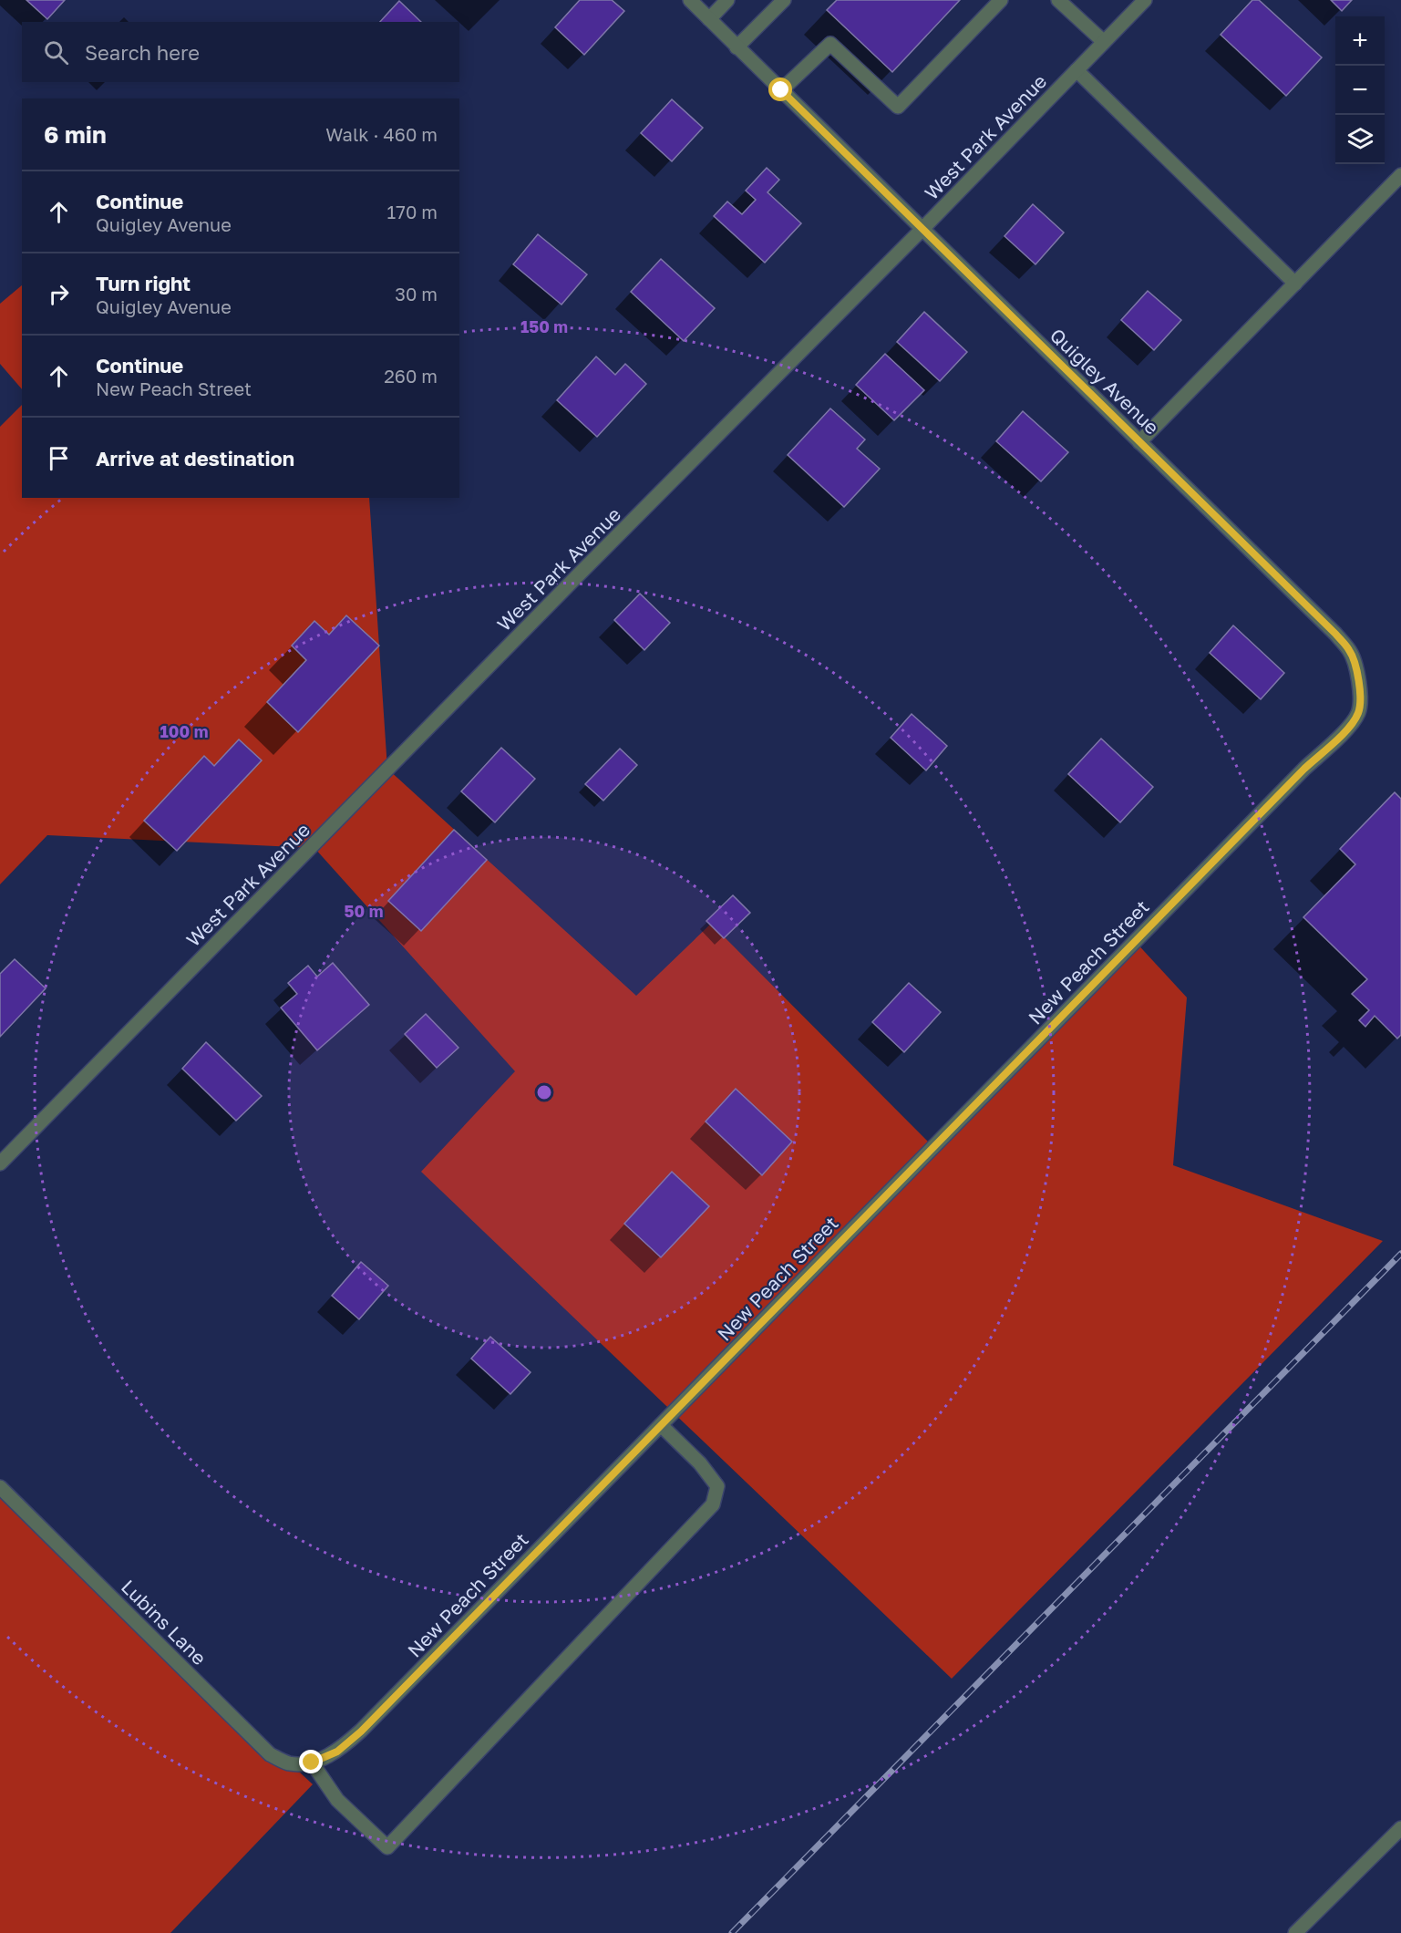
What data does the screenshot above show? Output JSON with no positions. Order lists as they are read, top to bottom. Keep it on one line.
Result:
{"streets":{"street":["West Park Avenue","Quigley Avenue","New Peach Street","Lubins Lane"]},"crossings":[["West Park Avenue","Quigley Avenue"],["Quigley Avenue","New Peach Street"],["New Peach Street","Lubins Lane"]],"page":{"map_buttons":["+","−"],"search":"Search here","heading":["6 min","Walk · 460 m"],"list":[["Continue","Quigley Avenue","170 m"],["Turn right","Quigley Avenue","30 m"],["Continue","New Peach Street","260 m"],"Arrive at destination"]},"rings":["150 m","100 m","50 m"]}
